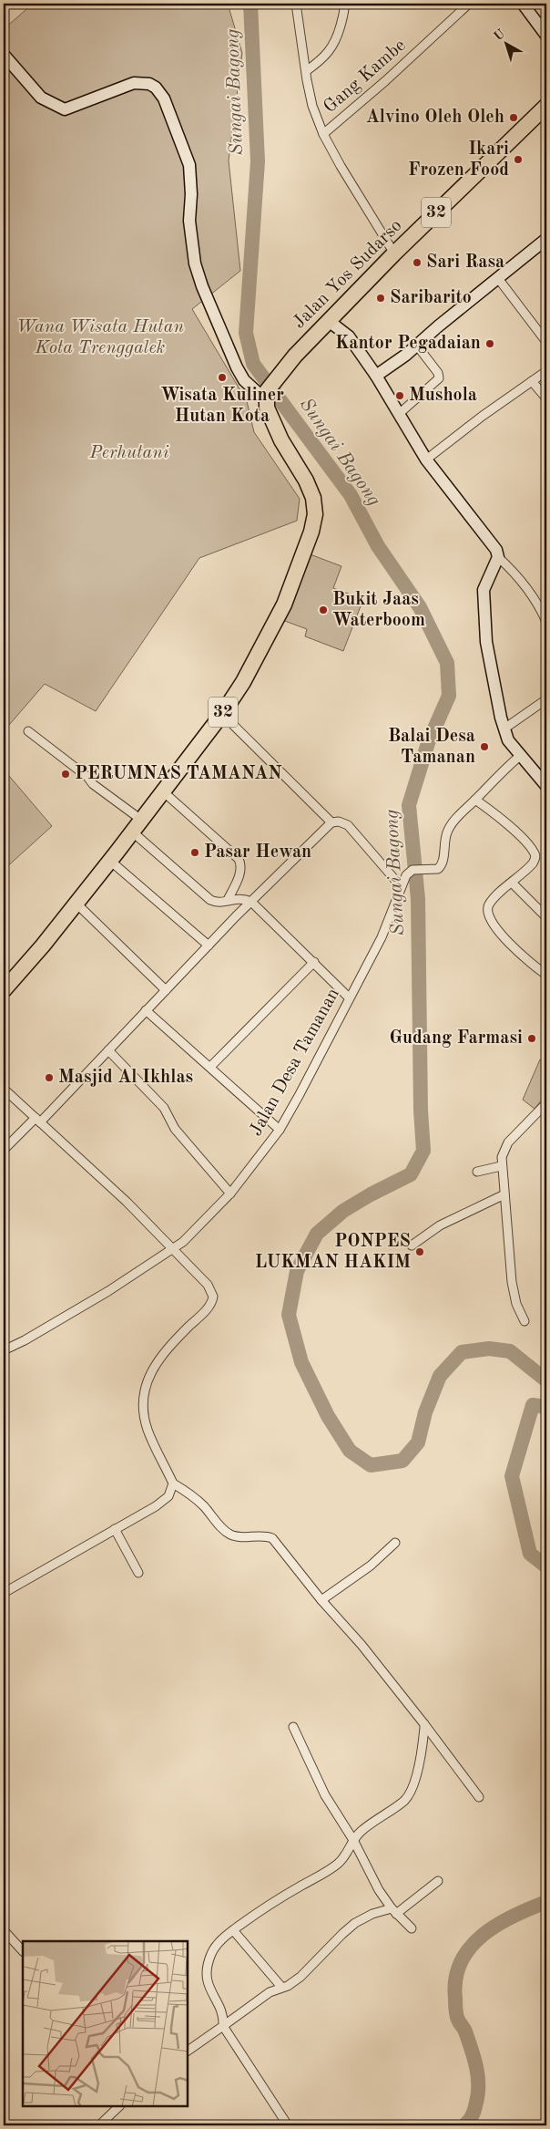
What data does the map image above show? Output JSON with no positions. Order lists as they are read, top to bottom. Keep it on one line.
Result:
{"streets":{"highway":["32","Jalan Yos Sudarso"],"street":["Gang Kambe","Jalan Desa Tamanan"]},"crossings":[["Gang Kambe","Jalan Yos Sudarso"],["32","Jalan Yos Sudarso"]],"water":["Sungai Bagong"],"parks":["Wana Wisata Hutan Kota Trenggalek","Perhutani"],"places":["Alvino Oleh Oleh","Ikari Frozen Food","Sari Rasa","Saribarito","Kantor Pegadaian","Wisata Kuliner Hutan Kota","Mushola","Bukit Jaas Waterboom","Balai Desa Tamanan","PERUMNAS TAMANAN","Pasar Hewan","Gudang Farmasi","Masjid Al Ikhlas","PONPES LUKMAN HAKIM"],"north":"top left"}
